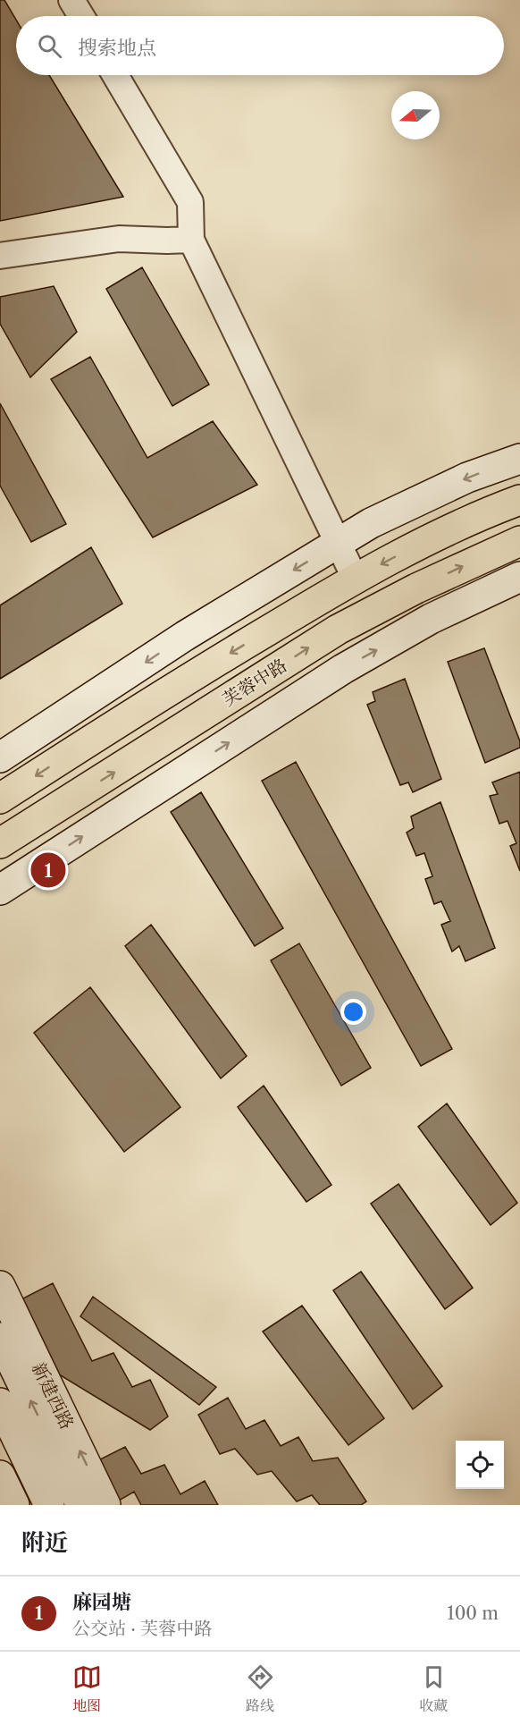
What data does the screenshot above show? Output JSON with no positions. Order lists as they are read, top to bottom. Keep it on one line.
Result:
{"streets":{"main road":["芙蓉中路"],"street":["新建西路"]},"north":"left","page":{"search":"搜索地点","pins":"1","heading":"附近","list":[{"mark":"1","name":"麻园塘","note":"公交站 · 芙蓉中路","value":"100 m"}],"nav":["地图","路线","收藏"]}}
